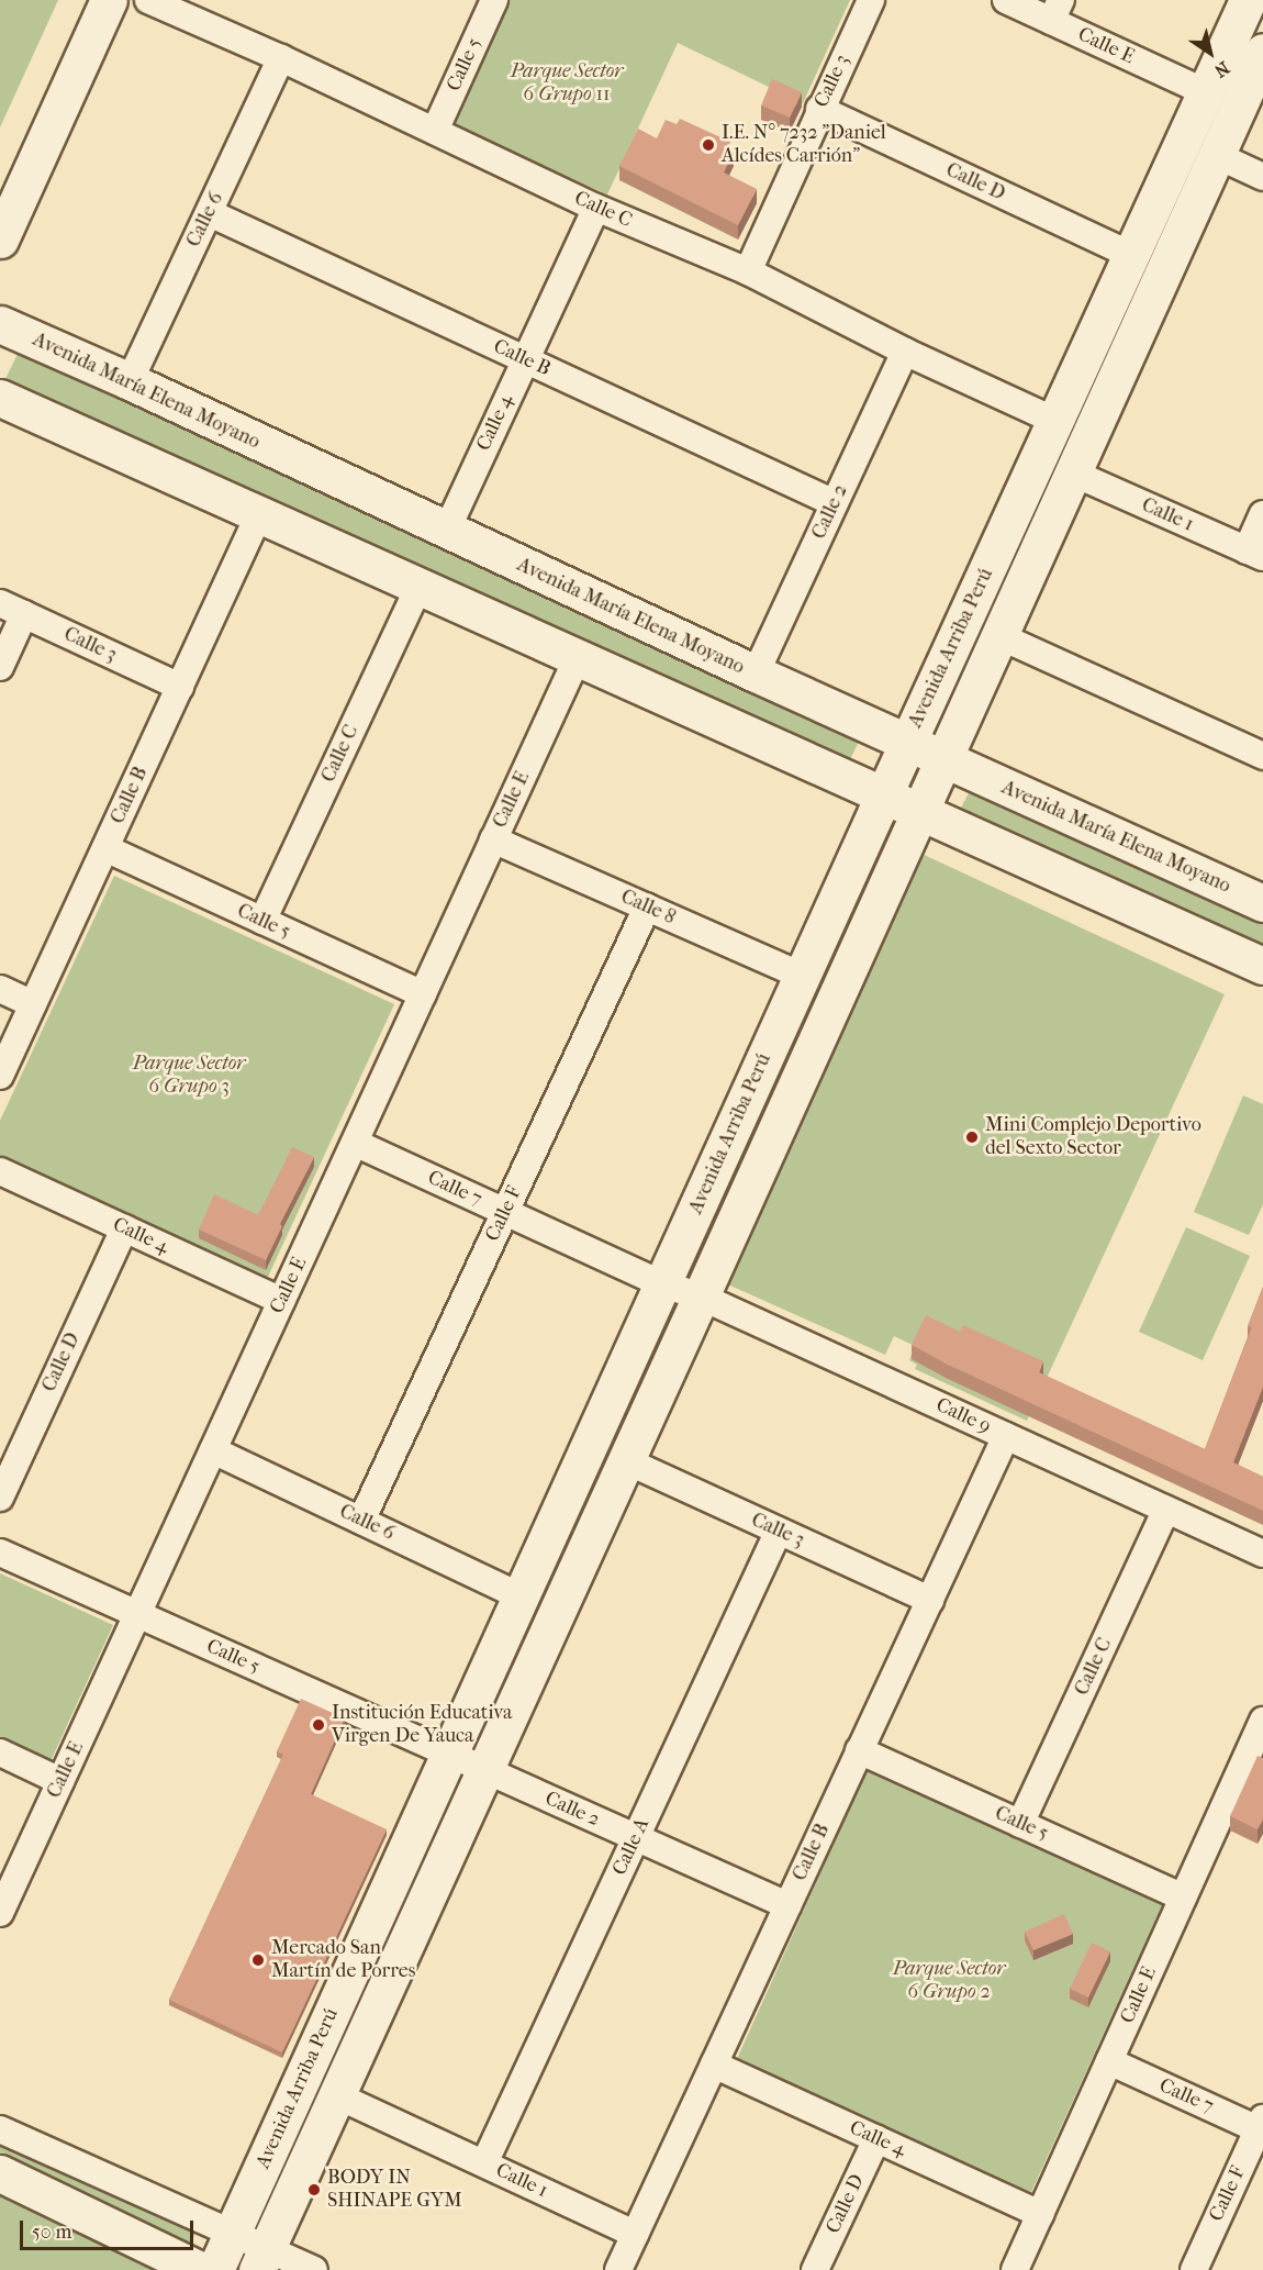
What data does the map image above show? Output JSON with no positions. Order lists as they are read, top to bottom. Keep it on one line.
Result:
{"streets":{"street":["Calle E","Calle 5","Calle 3","Calle D","Calle C","Calle 6","Calle B","Avenida María Elena Moyano","Calle 4","Calle 2","Calle 1","Avenida Arriba Perú","Calle 8","Calle 7","Calle F","Calle 9","Calle A"]},"crossings":[["Calle E","Calle 5"],["Calle E","Calle 6"],["Calle E","Calle 4"],["Calle E","Avenida Arriba Perú"],["Calle E","Calle 8"],["Calle E","Calle 7"],["Calle 5","Calle C"],["Calle 5","Calle B"],["Calle 5","Calle 2"],["Calle 5","Avenida Arriba Perú"],["Calle 3","Calle D"],["Calle 3","Calle C"],["Calle 3","Calle B"],["Calle 3","Avenida Arriba Perú"],["Calle 3","Calle A"],["Calle D","Calle 4"],["Calle D","Avenida Arriba Perú"],["Calle C","Calle 6"],["Calle C","Calle 4"],["Calle C","Calle 2"],["Calle C","Avenida Arriba Perú"],["Calle C","Calle 9"],["Calle 6","Calle B"],["Calle 6","Avenida María Elena Moyano"],["Calle 6","Avenida Arriba Perú"],["Calle 6","Calle F"],["Calle B","Calle 4"],["Calle B","Calle 2"],["Calle B","Calle 1"],["Calle B","Calle 9"],["Avenida María Elena Moyano","Calle 4"],["Avenida María Elena Moyano","Calle 2"],["Avenida María Elena Moyano","Avenida Arriba Perú"],["Calle 2","Avenida Arriba Perú"],["Calle 2","Calle A"],["Calle 1","Avenida Arriba Perú"],["Calle 1","Calle A"],["Avenida Arriba Perú","Calle 8"],["Avenida Arriba Perú","Calle 7"],["Avenida Arriba Perú","Calle 9"],["Calle 8","Calle F"],["Calle 7","Calle F"],["Calle 7","Calle 9"]],"parks":["Parque Sector 6 Grupo 11","Parque Sector 6 Grupo 3","Parque Sector 6 Grupo 2"],"places":["I.E. N° 7232 \"Daniel Alcídes Carrión\"","Mini Complejo Deportivo del Sexto Sector","Institución Educativa Virgen De Yauca","Mercado San Martín de Porres","BODY IN SHINAPE GYM"],"scale_bar":"50 m","north":"bottom right"}
